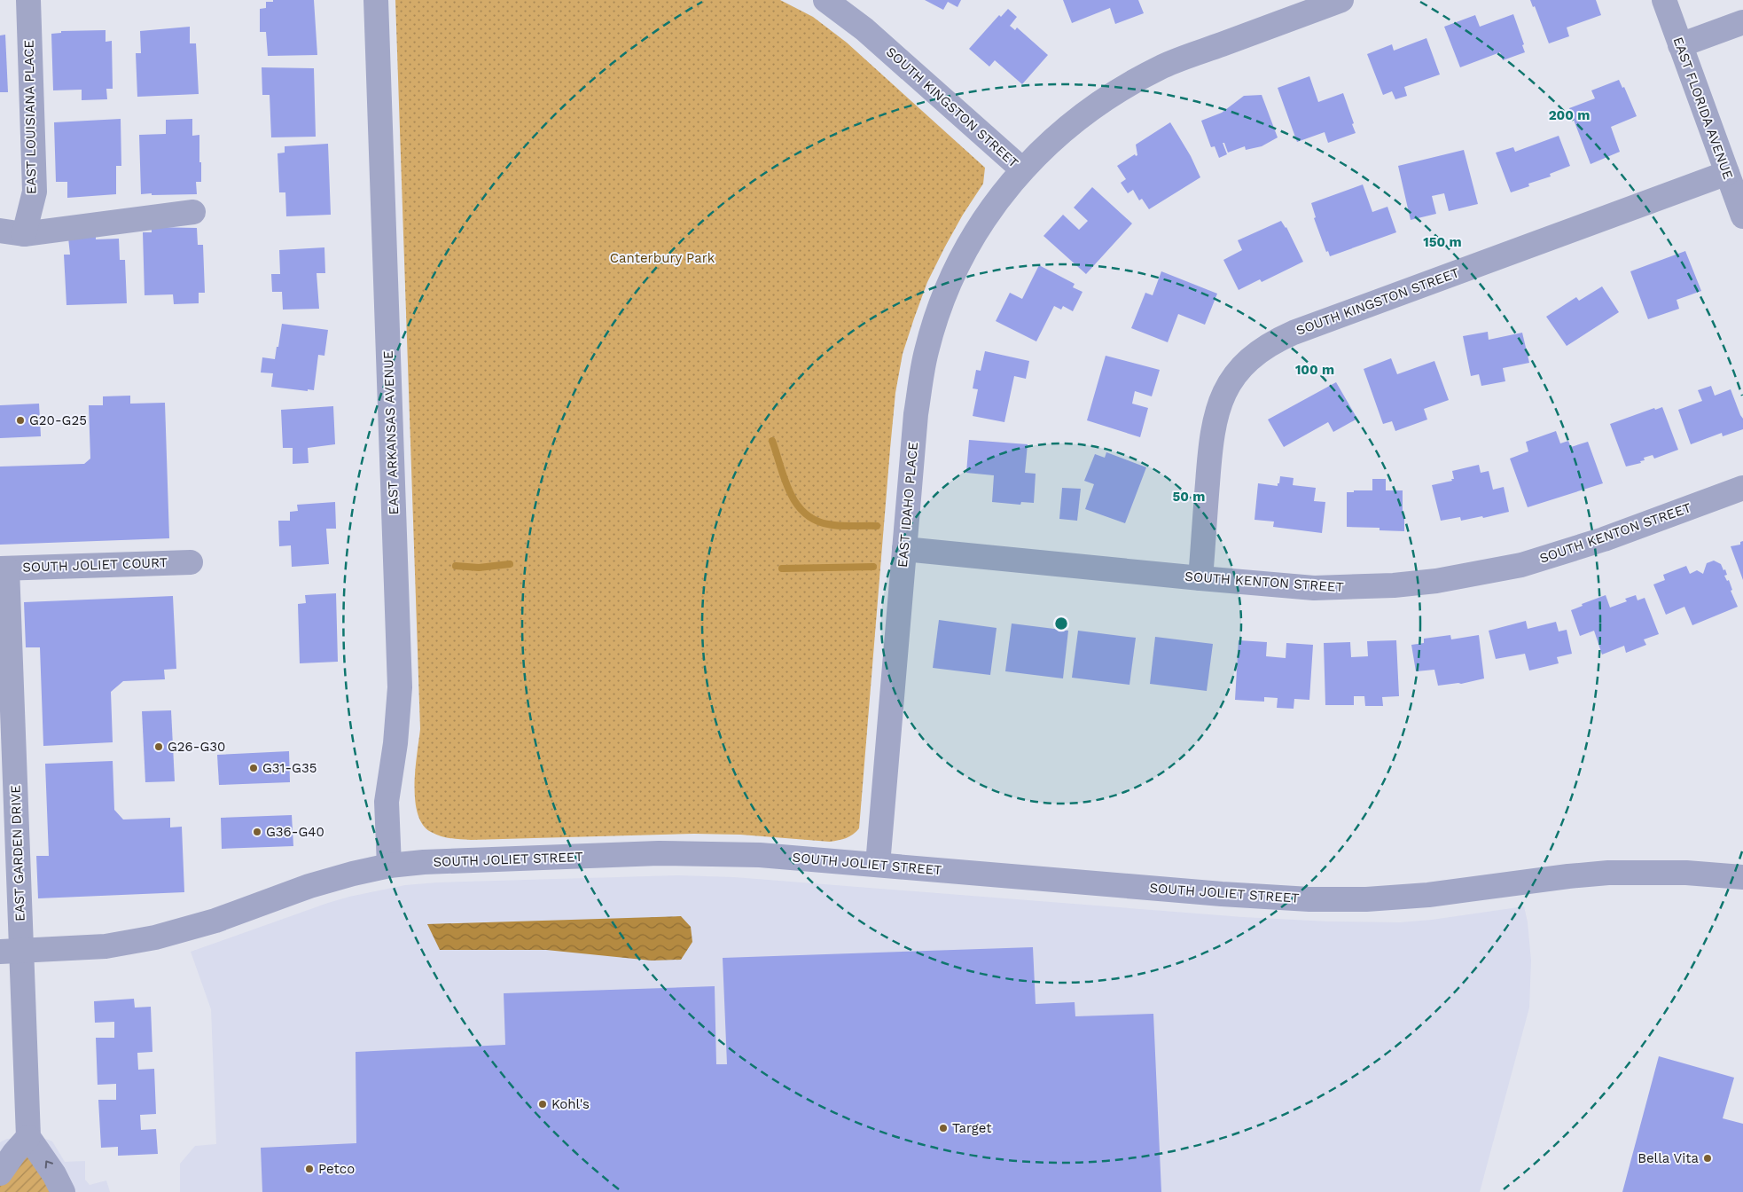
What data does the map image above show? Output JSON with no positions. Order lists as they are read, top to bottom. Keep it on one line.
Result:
{"streets":{"street":["SOUTH KINGSTON STREET","EAST FLORIDA AVENUE","EAST LOUISIANA PLACE","EAST ARKANSAS AVENUE","EAST IDAHO PLACE","SOUTH KENTON STREET","SOUTH JOLIET COURT","EAST GARDEN DRIVE","SOUTH JOLIET STREET"]},"crossings":[["SOUTH KINGSTON STREET","EAST FLORIDA AVENUE"],["SOUTH KINGSTON STREET","EAST IDAHO PLACE"],["SOUTH KINGSTON STREET","SOUTH KENTON STREET"],["EAST ARKANSAS AVENUE","SOUTH JOLIET STREET"],["EAST IDAHO PLACE","SOUTH KENTON STREET"],["EAST IDAHO PLACE","SOUTH JOLIET STREET"],["SOUTH JOLIET COURT","EAST GARDEN DRIVE"],["EAST GARDEN DRIVE","SOUTH JOLIET STREET"]],"parks":["Canterbury Park"],"places":["G20-G25","G26-G30","G31-G35","G36-G40","Kohl's","Target","Bella Vita","Petco"],"rings":["200 m","150 m","100 m","50 m"]}
